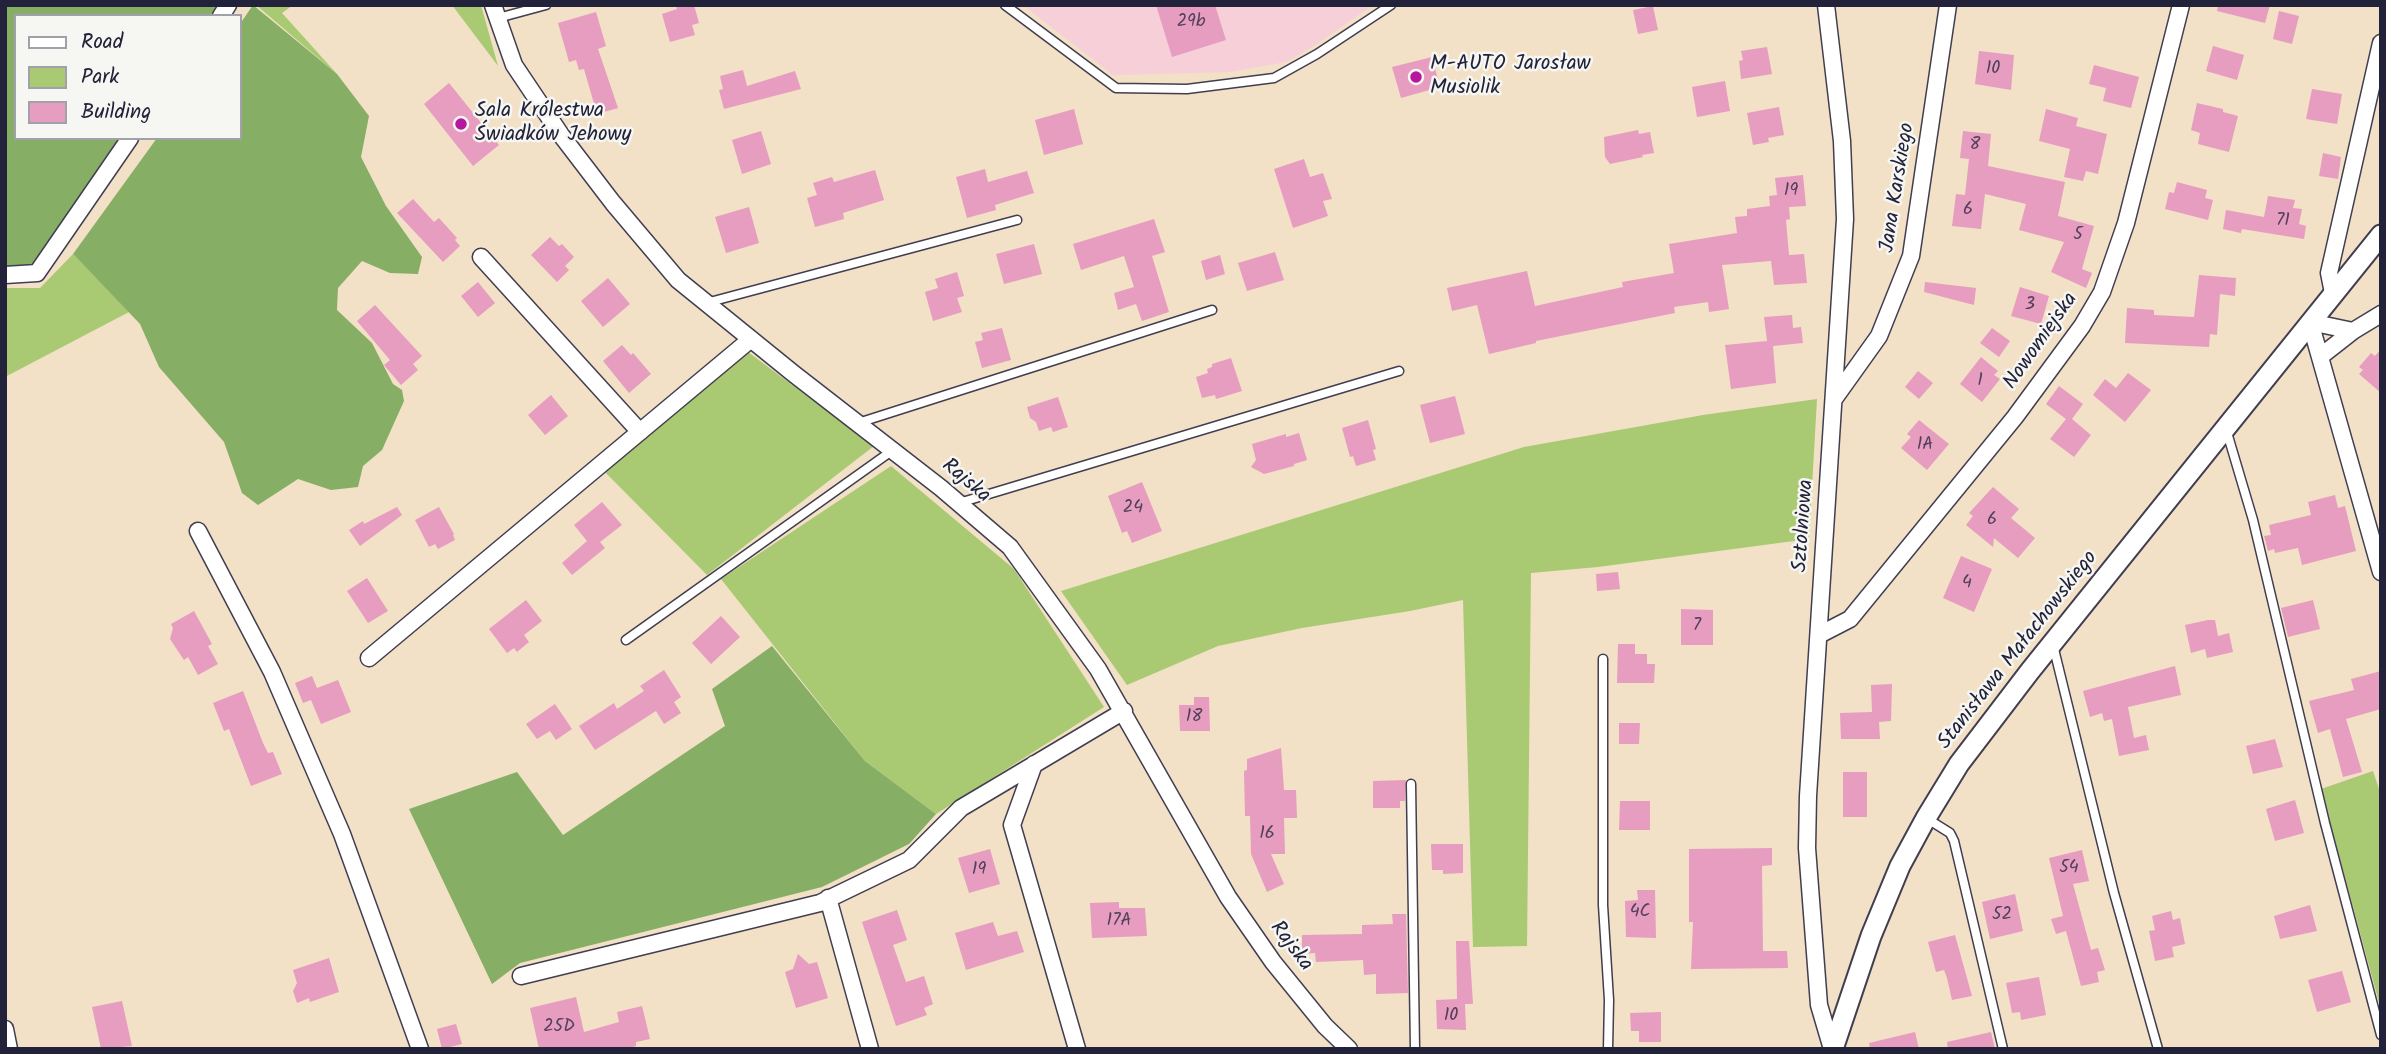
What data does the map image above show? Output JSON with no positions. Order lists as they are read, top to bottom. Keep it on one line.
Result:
{"streets":{"street":["Jana Karskiego","Nowomiejska","Rajska","Sztolniowa","Stanisława Małachowskiego"]},"crossings":[["Jana Karskiego","Sztolniowa"],["Nowomiejska","Sztolniowa"],["Sztolniowa","Stanisława Małachowskiego"]],"places":["M-AUTO Jarosław Musiolik","Sala Królestwa Świadków Jehowy"],"house_numbers":["29b","10","8","19","6","71","5","3","1","1A","24","6","4","7","18","16","54","19","4C","52","17A","10","25D"],"legend":["Road","Park","Building"]}
